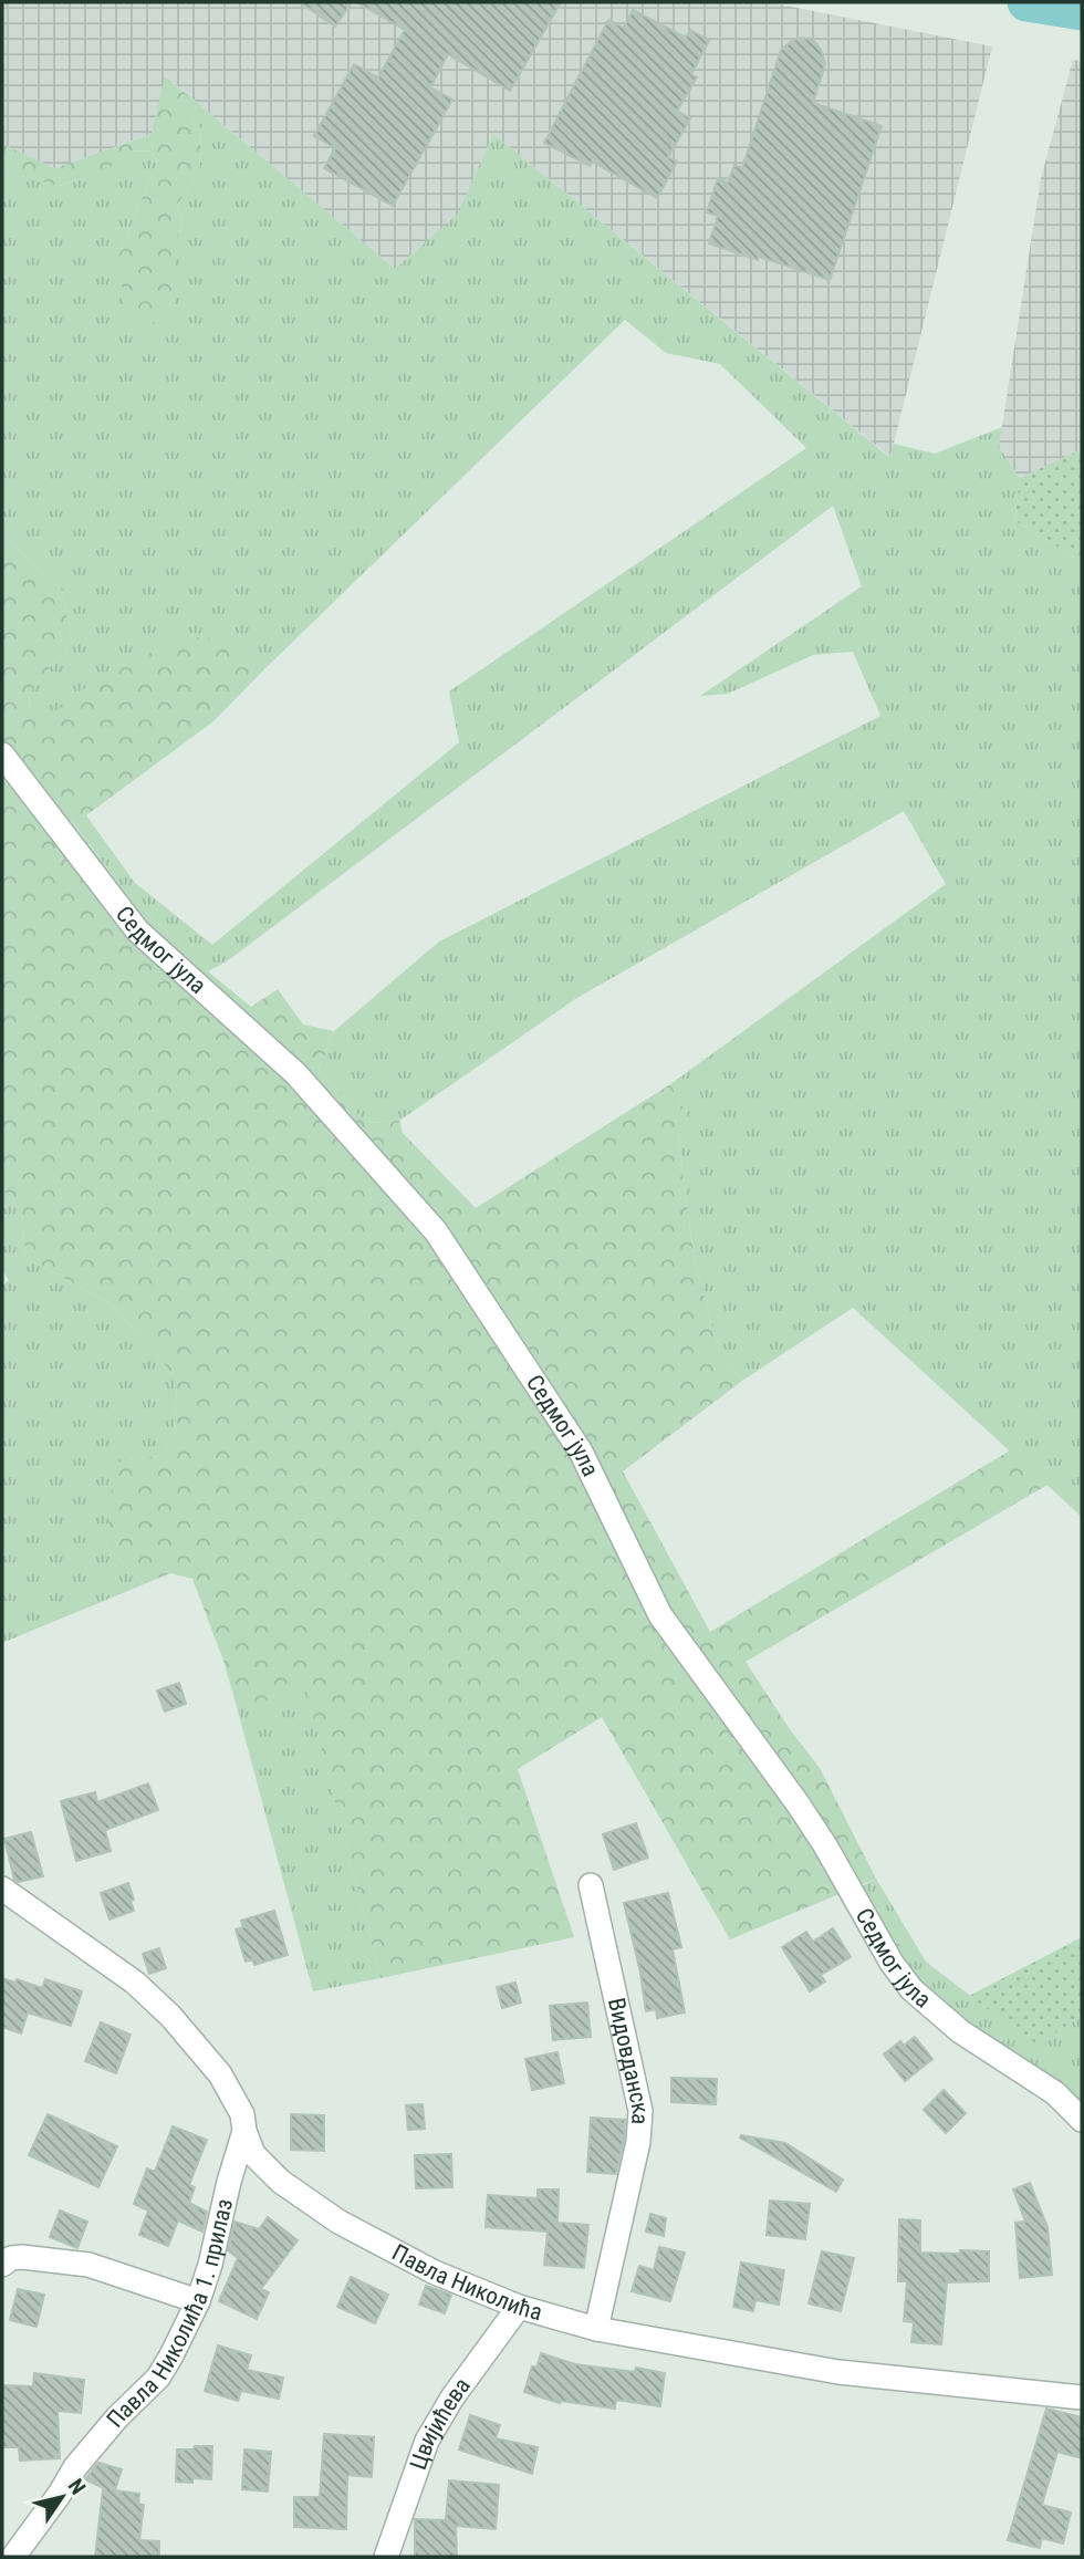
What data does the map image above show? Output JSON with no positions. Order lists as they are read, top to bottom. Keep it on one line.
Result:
{"streets":{"street":["Седмог јула","Видовданска","Павла Николића","Павла Николића 1. прилаз","Цвијићева"]},"crossings":[["Видовданска","Павла Николића"],["Павла Николића","Павла Николића 1. прилаз"],["Павла Николића","Цвијићева"]],"north":"top right"}
